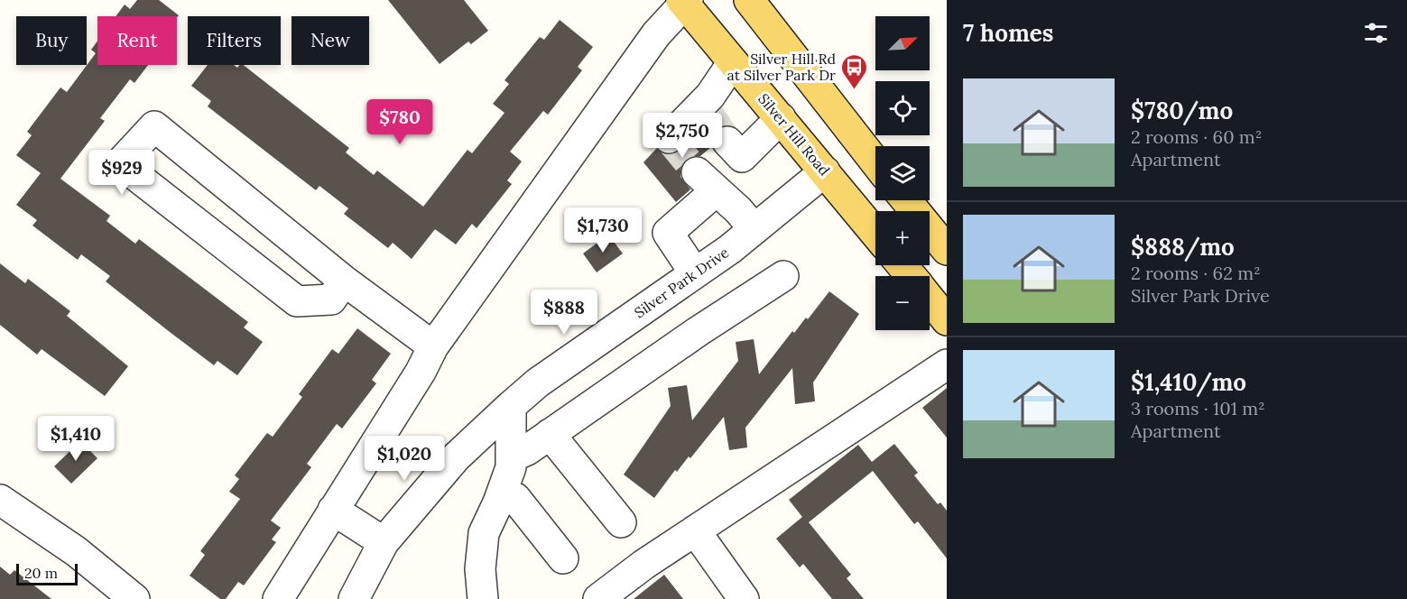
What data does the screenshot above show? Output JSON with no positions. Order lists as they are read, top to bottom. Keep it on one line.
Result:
{"streets":{"main road":["Silver Hill Road"],"street":["Silver Park Drive"]},"crossings":[["Silver Hill Road","Silver Park Drive"]],"places":{"bus stop":["Silver Hill Rd at Silver Park Dr"]},"scale_bar":"20 m","north":"top right","page":{"heading":"7 homes","map_buttons":["+","−"],"chip":["Buy","Rent","Filters","New"],"list":[{"name":"$780/mo","note":"2 rooms · 60 m² · Apartment"},{"name":"$888/mo","note":"2 rooms · 62 m² · Silver Park Drive"},{"name":"$1,410/mo","note":"3 rooms · 101 m² · Apartment"}],"price":["$780","$2,750","$929","$1,730","$888","$1,410","$1,020"],"scale":"20 m"}}
